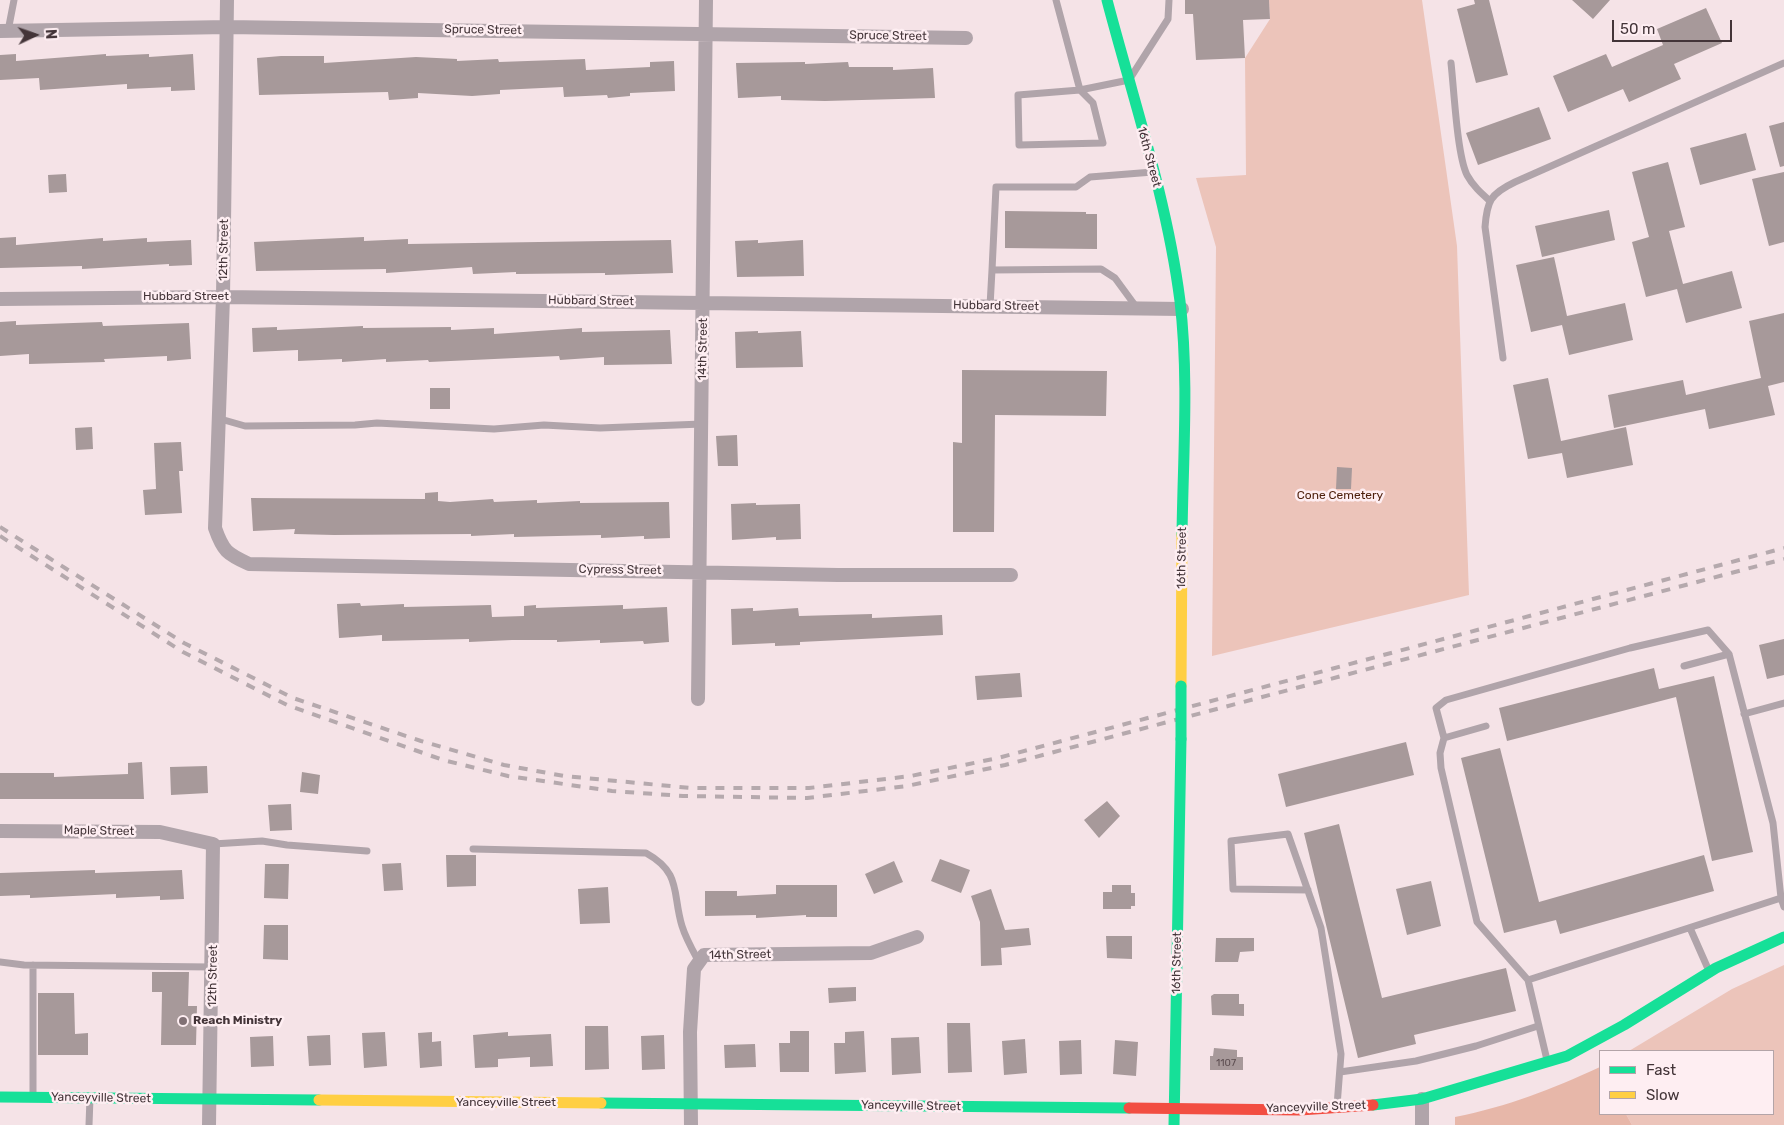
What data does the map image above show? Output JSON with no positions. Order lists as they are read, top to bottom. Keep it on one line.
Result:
{"streets":{"main road":["16th Street","Yanceyville Street"],"street":["Spruce Street","12th Street","Hubbard Street","14th Street","Cypress Street","Maple Street"]},"crossings":[["Spruce Street","12th Street"],["Spruce Street","14th Street"],["16th Street","Hubbard Street"],["16th Street","Yanceyville Street"],["12th Street","Hubbard Street"],["12th Street","Cypress Street"],["12th Street","Maple Street"],["12th Street","Yanceyville Street"],["Hubbard Street","14th Street"],["14th Street","Cypress Street"],["14th Street","Yanceyville Street"]],"parks":["Cone Cemetery"],"places":["Reach Ministry"],"house_numbers":["1107"],"legend":["Fast","Slow"],"scale_bar":"50 m","north":"right"}
